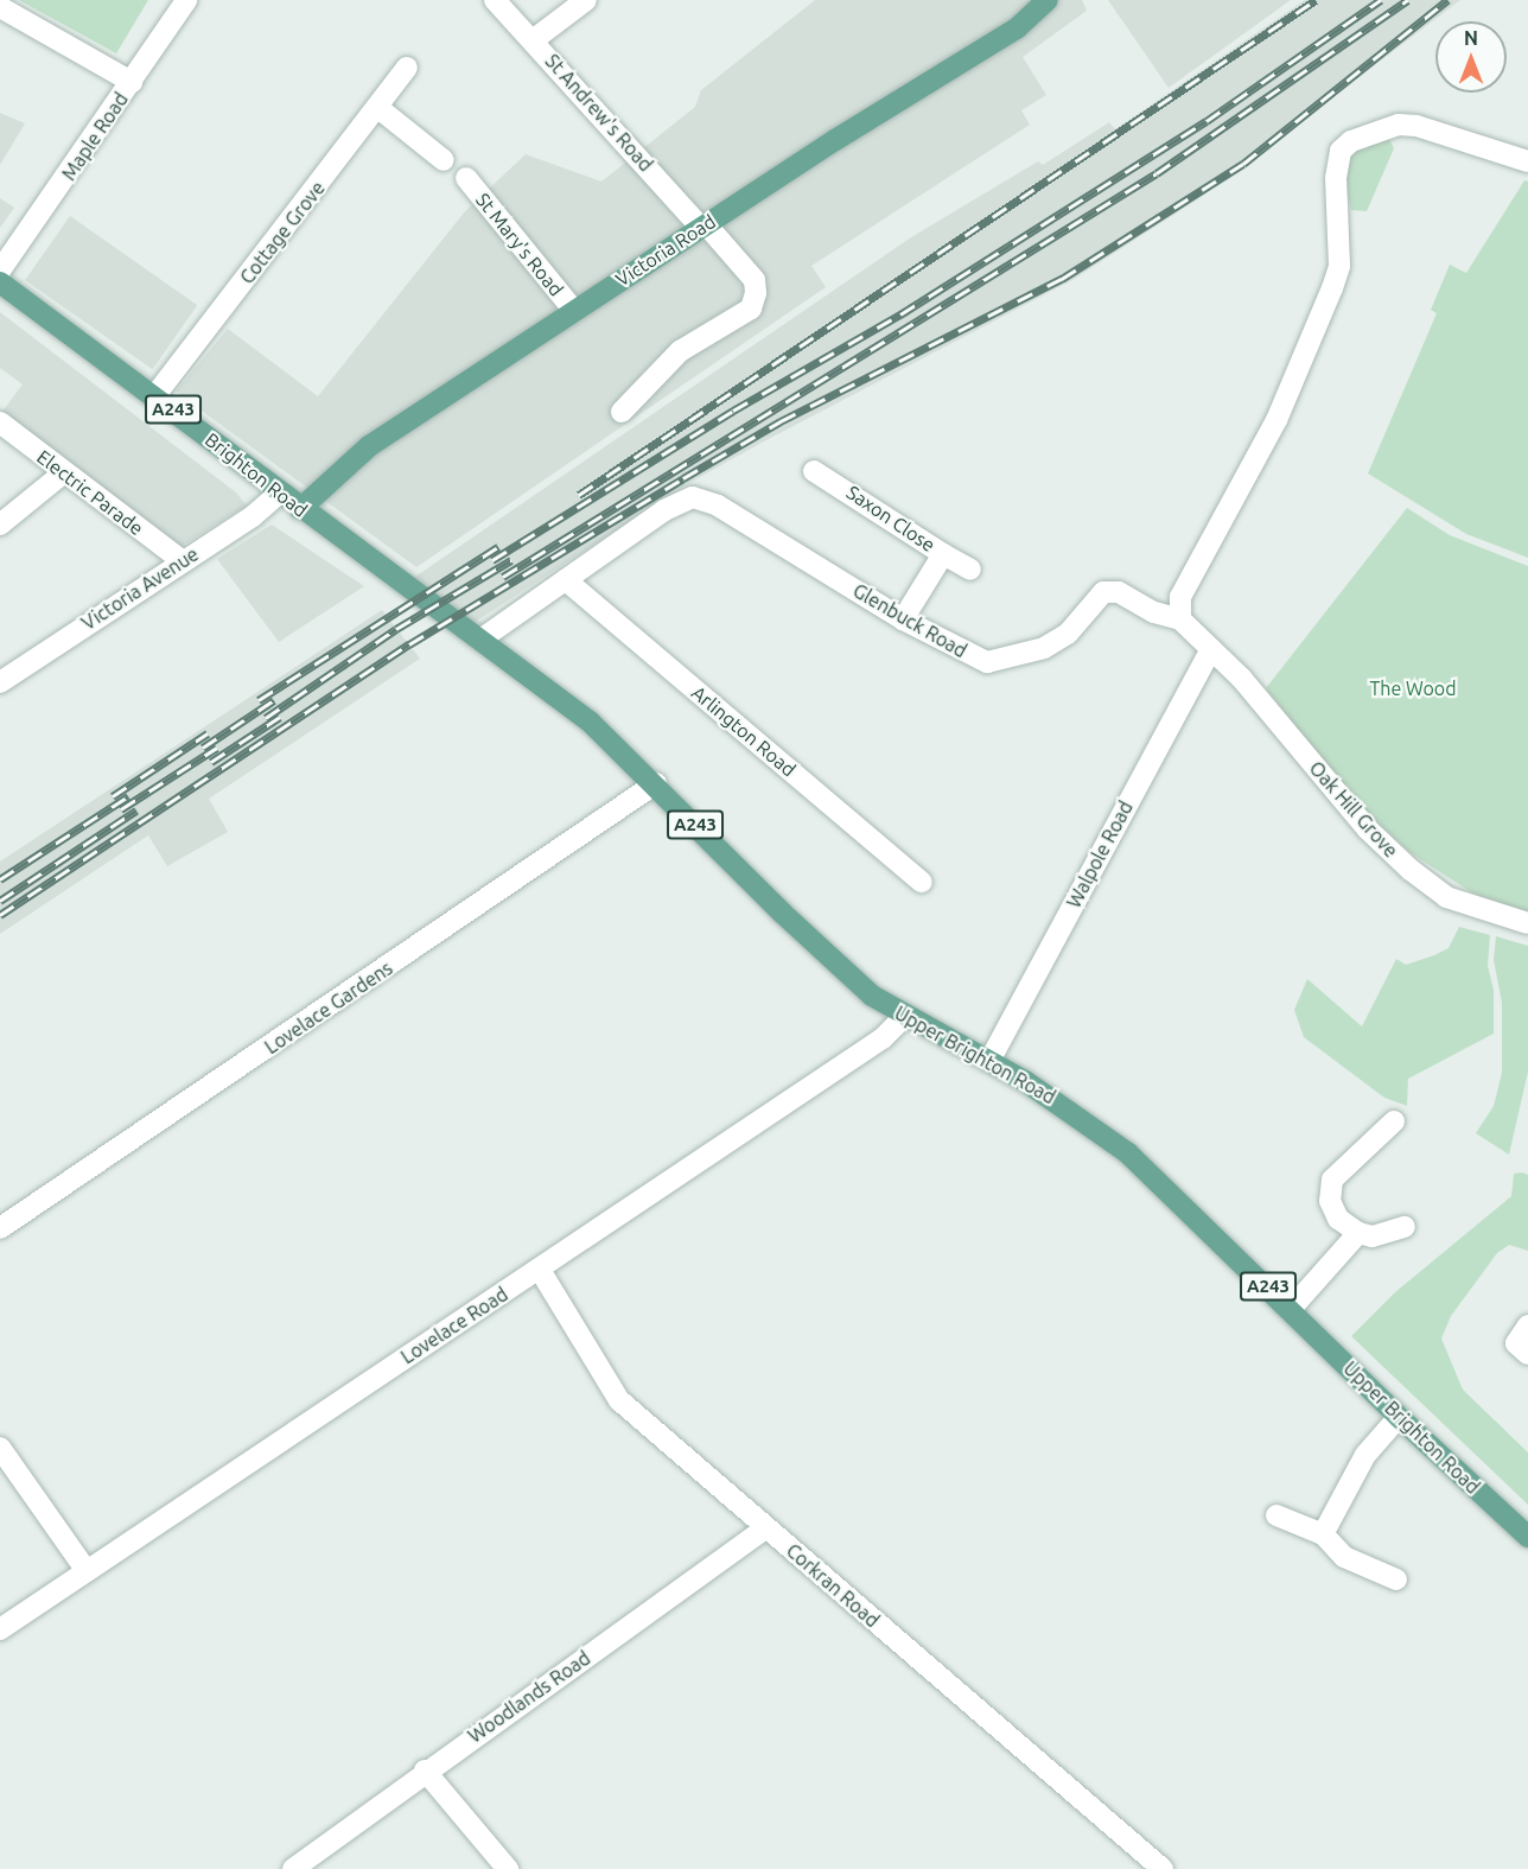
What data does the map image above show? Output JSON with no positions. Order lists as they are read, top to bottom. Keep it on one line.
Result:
{"streets":{"main road":["Victoria Road","A243","Brighton Road","Upper Brighton Road"],"street":["St Andrew's Road","Maple Road","Cottage Grove","St Mary's Road","Electric Parade","Saxon Close","Victoria Avenue","Glenbuck Road","Arlington Road","Oak Hill Grove","Walpole Road","Lovelace Gardens","Lovelace Road","Corkran Road","Woodlands Road"]},"crossings":[["St Andrew's Road","Victoria Road"],["Cottage Grove","Brighton Road"],["St Mary's Road","Victoria Road"],["Victoria Road","Brighton Road"],["Brighton Road","Victoria Avenue"],["Brighton Road","Glenbuck Road"],["Brighton Road","Upper Brighton Road"],["Electric Parade","Victoria Avenue"],["Saxon Close","Glenbuck Road"],["Glenbuck Road","Arlington Road"],["Glenbuck Road","Oak Hill Grove"],["Glenbuck Road","Upper Brighton Road"],["Oak Hill Grove","Walpole Road"],["Walpole Road","Upper Brighton Road"],["Lovelace Gardens","Upper Brighton Road"],["Upper Brighton Road","Lovelace Road"],["Lovelace Road","Corkran Road"],["Corkran Road","Woodlands Road"]],"parks":["The Wood"],"north":"top"}
